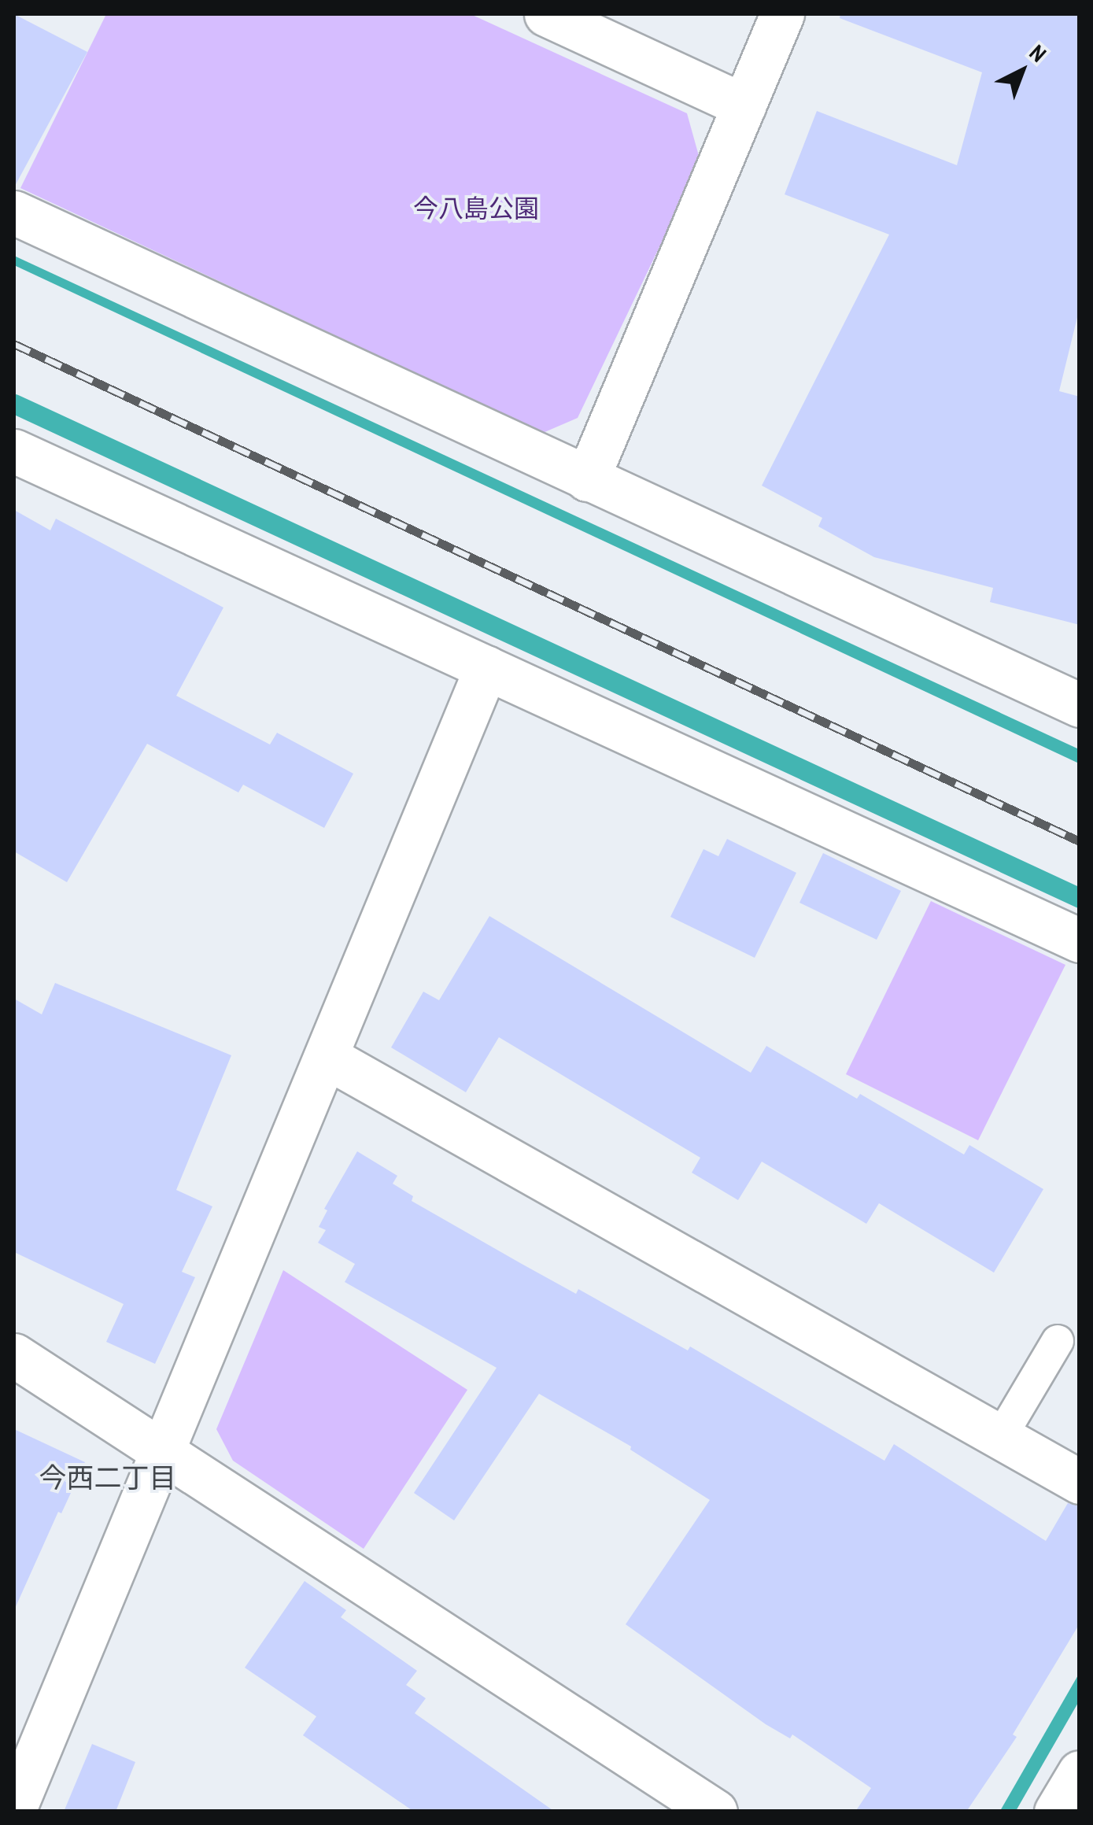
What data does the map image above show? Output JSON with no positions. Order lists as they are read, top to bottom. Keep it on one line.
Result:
{"districts":["今西二丁目"],"parks":["今八島公園"],"north":"top right"}
